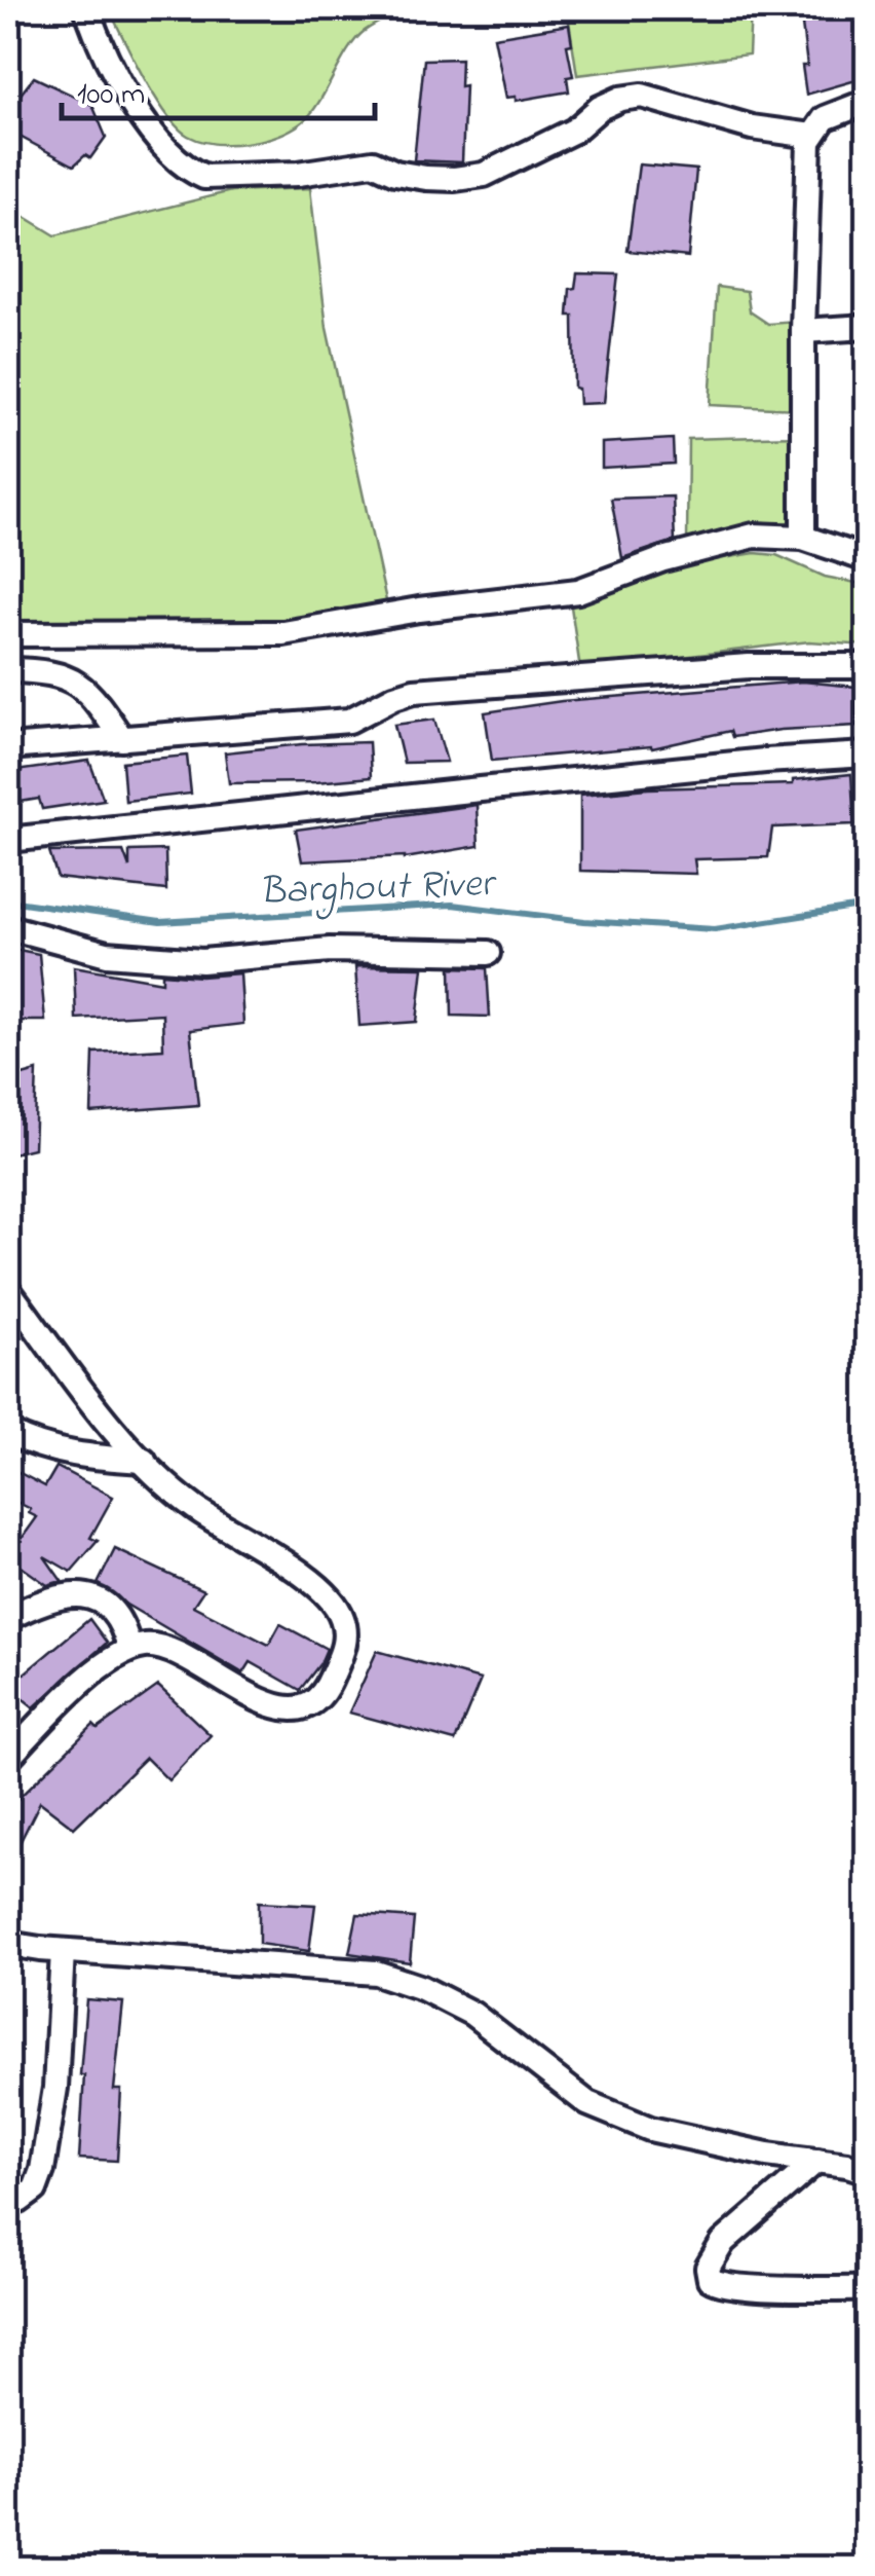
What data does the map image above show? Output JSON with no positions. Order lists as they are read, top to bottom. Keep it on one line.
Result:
{"water":["Barghout River"],"scale_bar":"100 m"}
